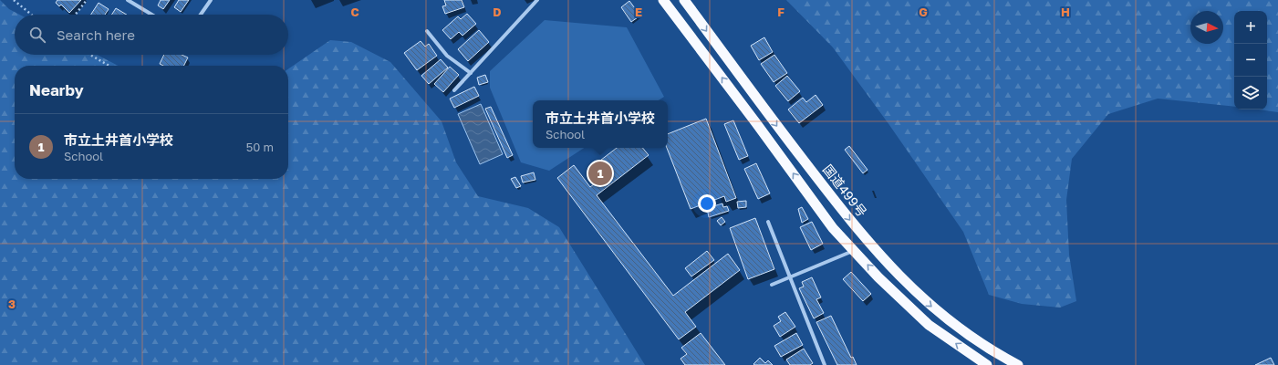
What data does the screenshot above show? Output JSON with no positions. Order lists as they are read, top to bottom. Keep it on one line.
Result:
{"streets":{"highway":["国道499号"]},"north":"right","page":{"map_buttons":["+","−"],"search":"Search here","heading":"Nearby","popup":["市立土井首小学校","School"],"list":[{"mark":"1","name":"市立土井首小学校","note":"School","value":"50 m"}],"pins":"1"},"grid":{"columns":["C","D","E","F","G","H"],"rows":["3"]}}
